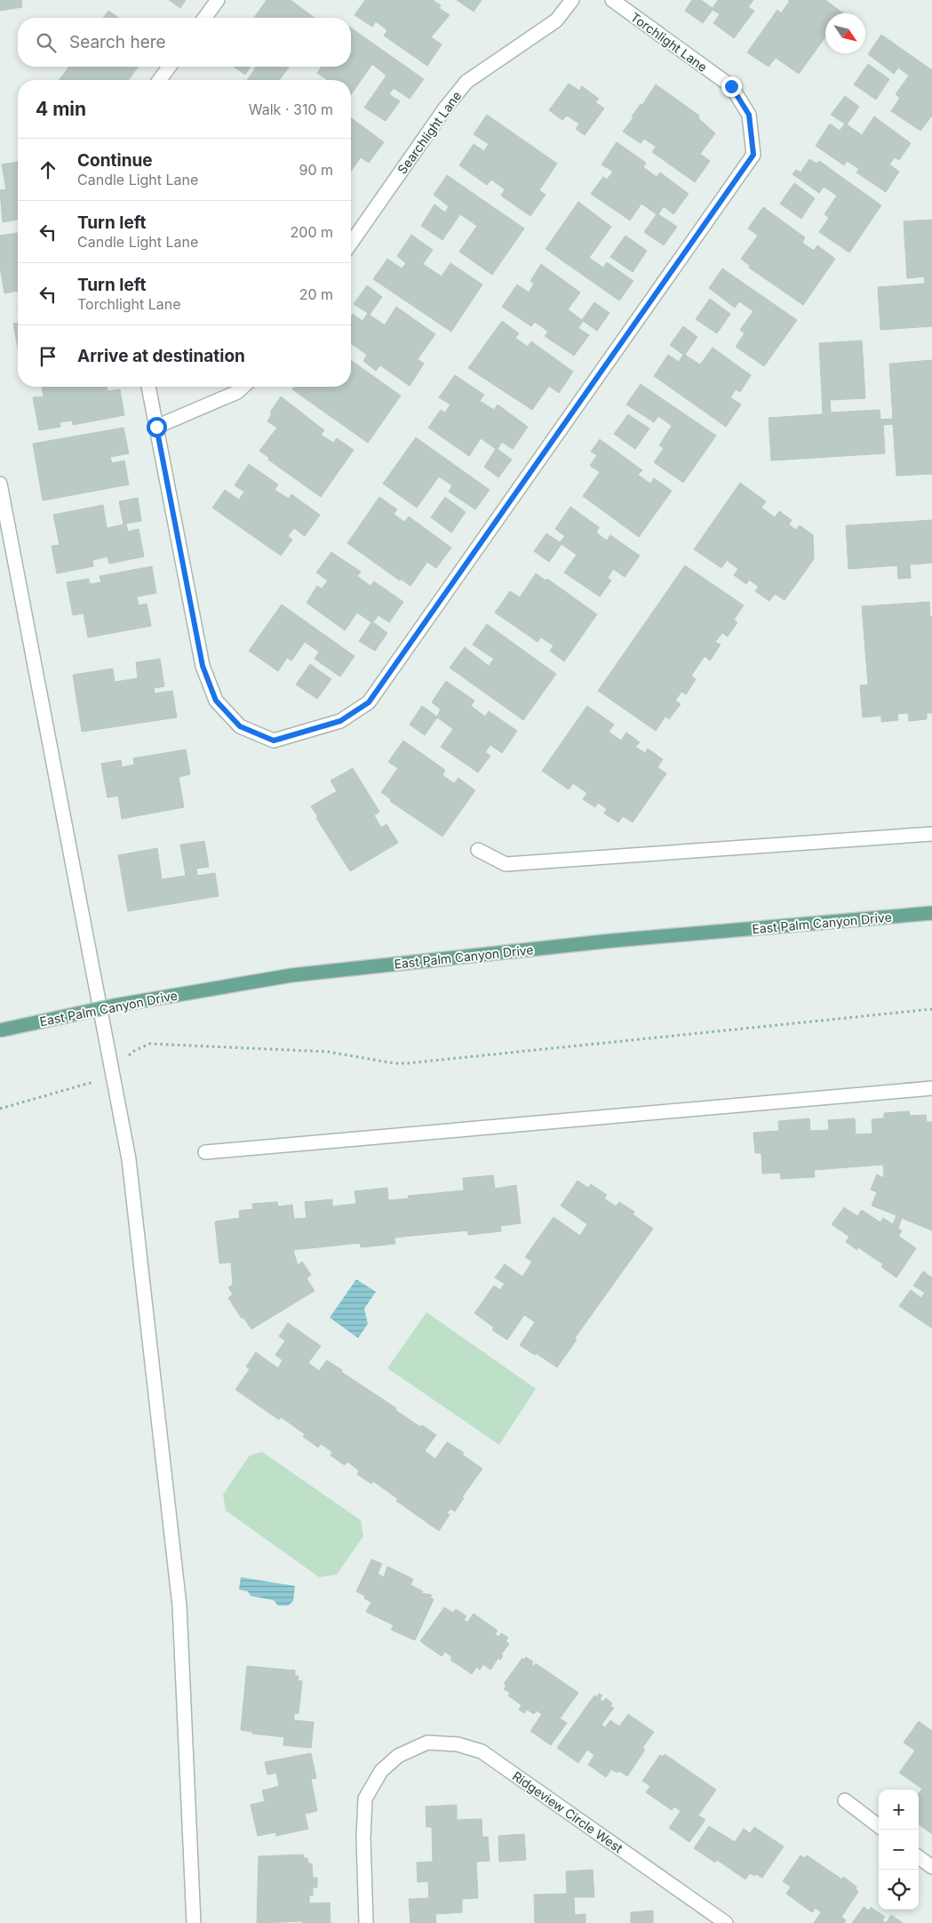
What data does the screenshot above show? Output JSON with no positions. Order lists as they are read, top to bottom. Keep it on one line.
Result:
{"streets":{"main road":["East Palm Canyon Drive"],"street":["Torchlight Lane","Searchlight Lane","Ridgeview Circle West"]},"north":"bottom right","page":{"search":"Search here","heading":["4 min","Walk · 310 m"],"list":[["Continue","Candle Light Lane","90 m"],["Turn left","Candle Light Lane","200 m"],["Turn left","Torchlight Lane","20 m"],"Arrive at destination"],"map_buttons":["+","−"]}}
